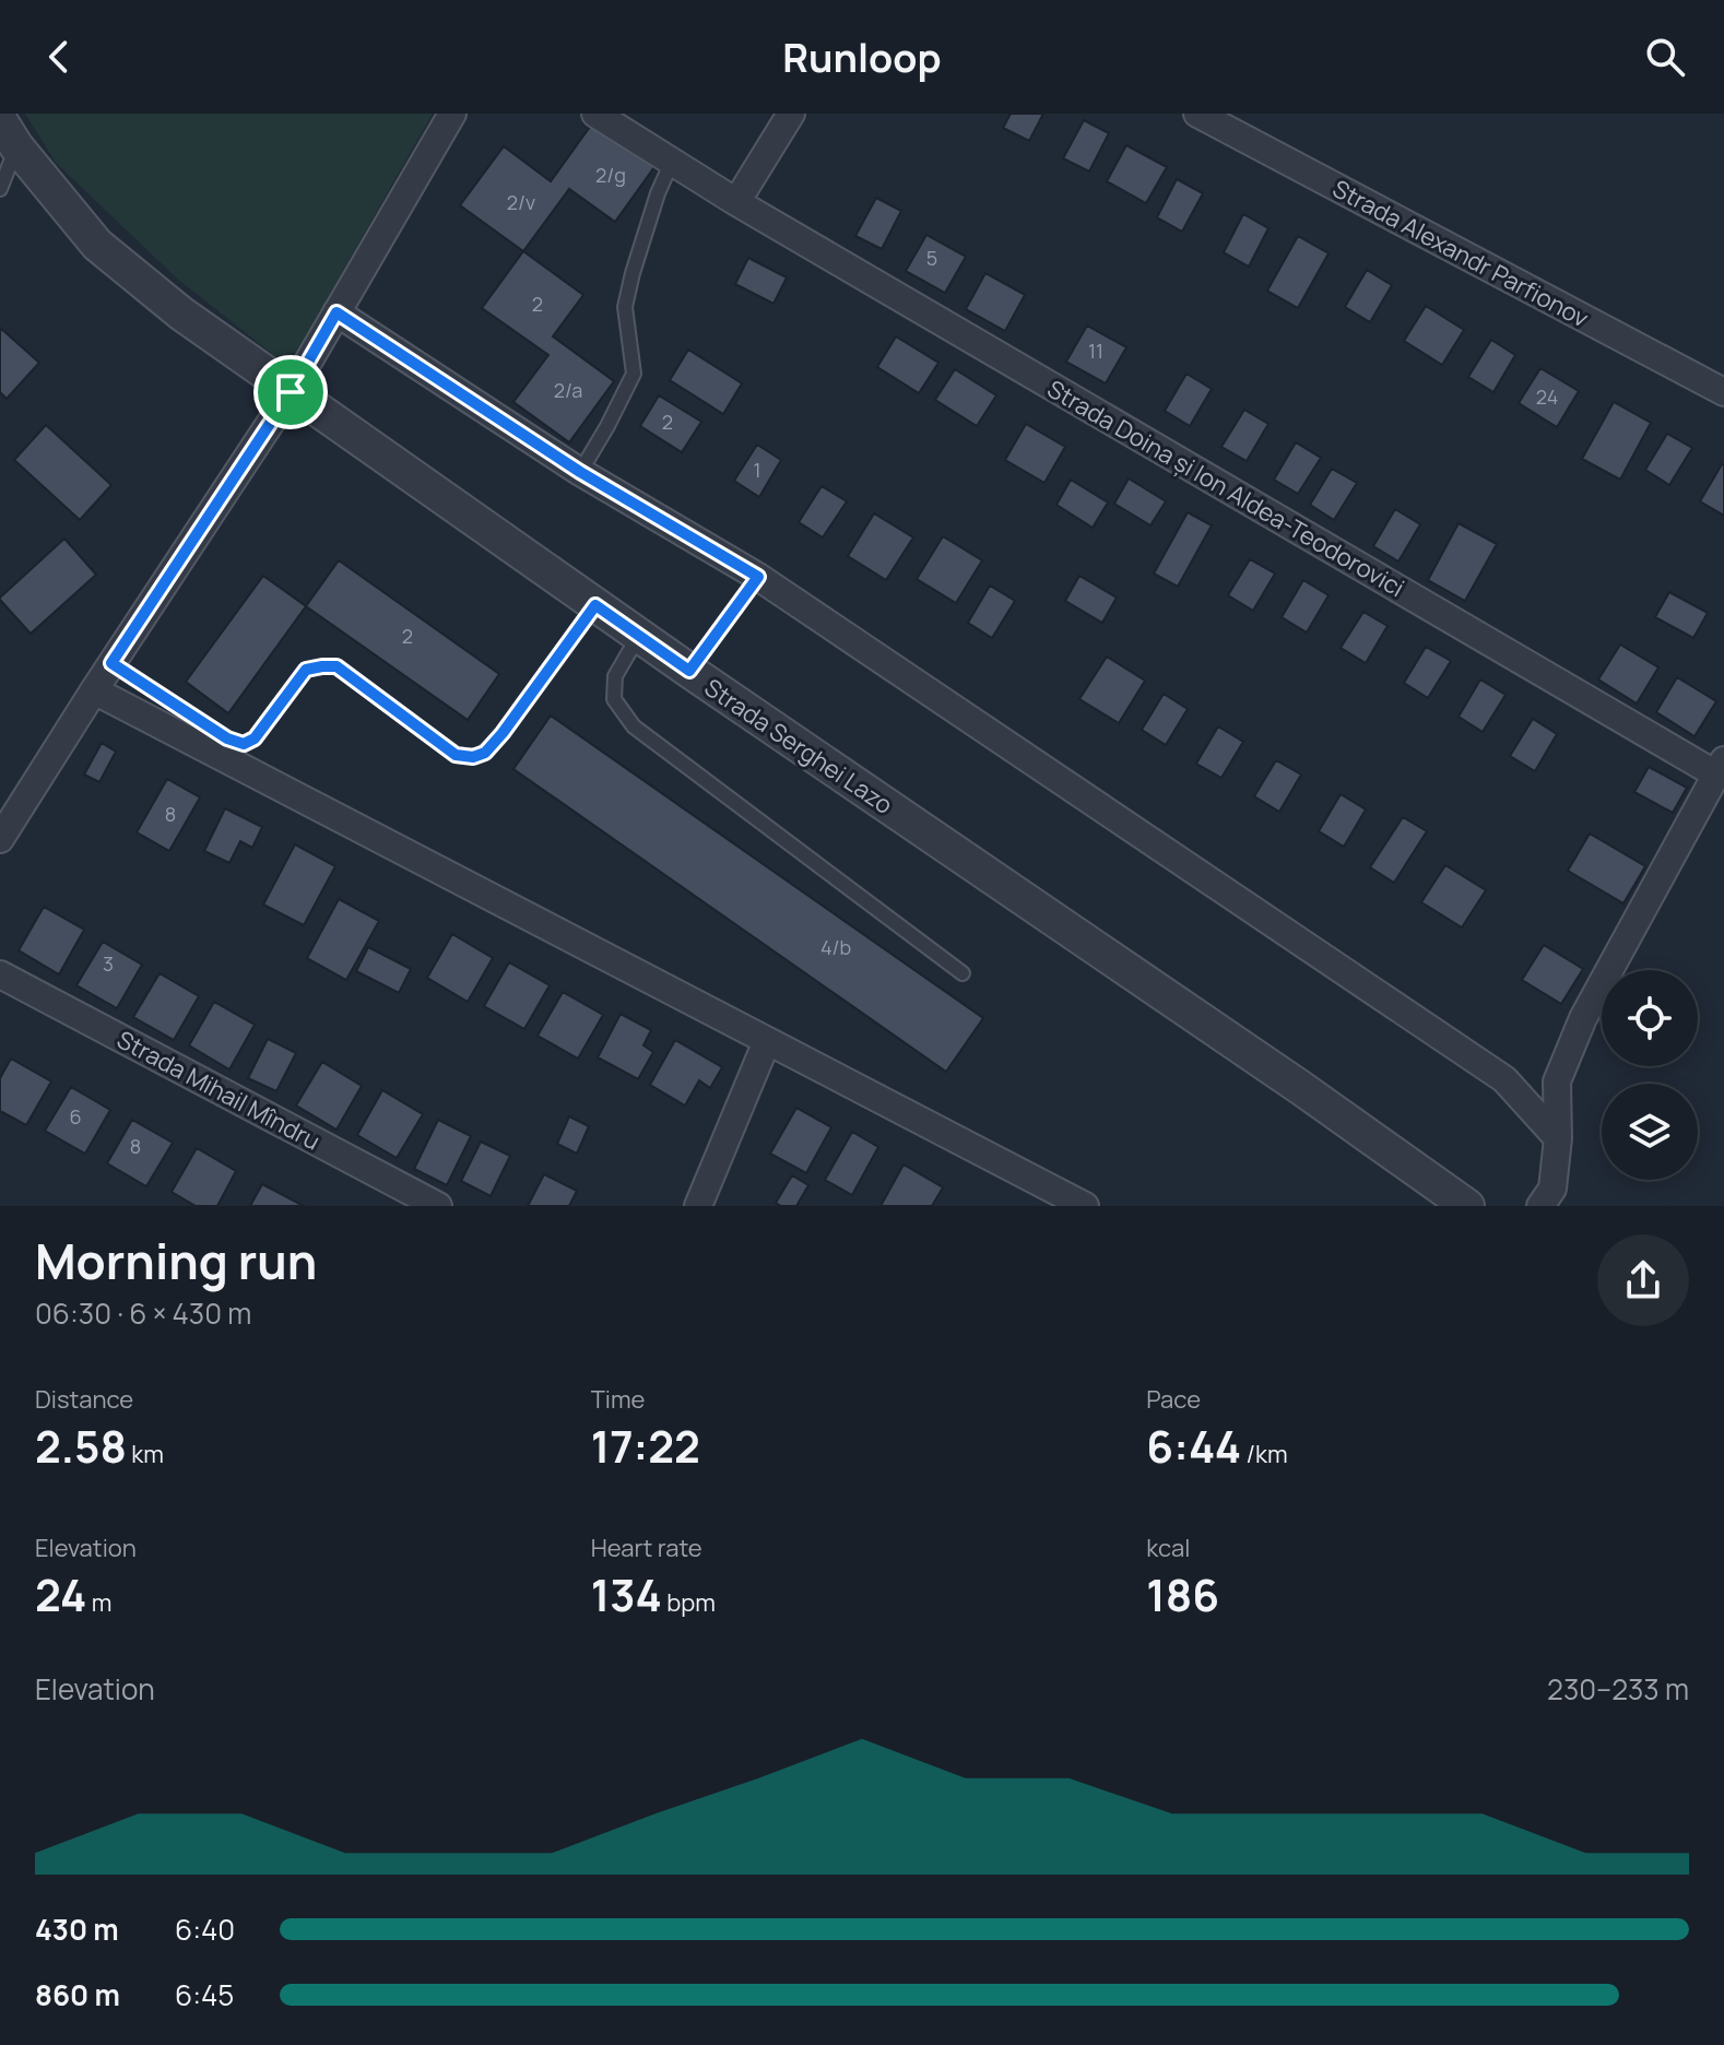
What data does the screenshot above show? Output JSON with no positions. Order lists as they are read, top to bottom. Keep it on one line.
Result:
{"streets":{"street":["Strada Alexandr Parfionov","Strada Doina și Ion Aldea-Teodorovici","Strada Serghei Lazo","Strada Mihail Mîndru"]},"house_numbers":["2/g","2/v","5","2","11","2/a","24","2","1","2","8","4/b","3","6","8"],"page":{"header":"Runloop","heading":["Morning run","06:30 · 6 × 430 m"],"stats":[["Distance","2.58 km"],["Time","17:22"],["Pace","6:44 /km"],["Elevation","24 m"],["Heart rate","134 bpm"],["kcal","186"]],"chart":["Elevation","230–233 m"],"list":[{"name":"430 m","note":"6:40"},{"name":"860 m","note":"6:45"}]}}
